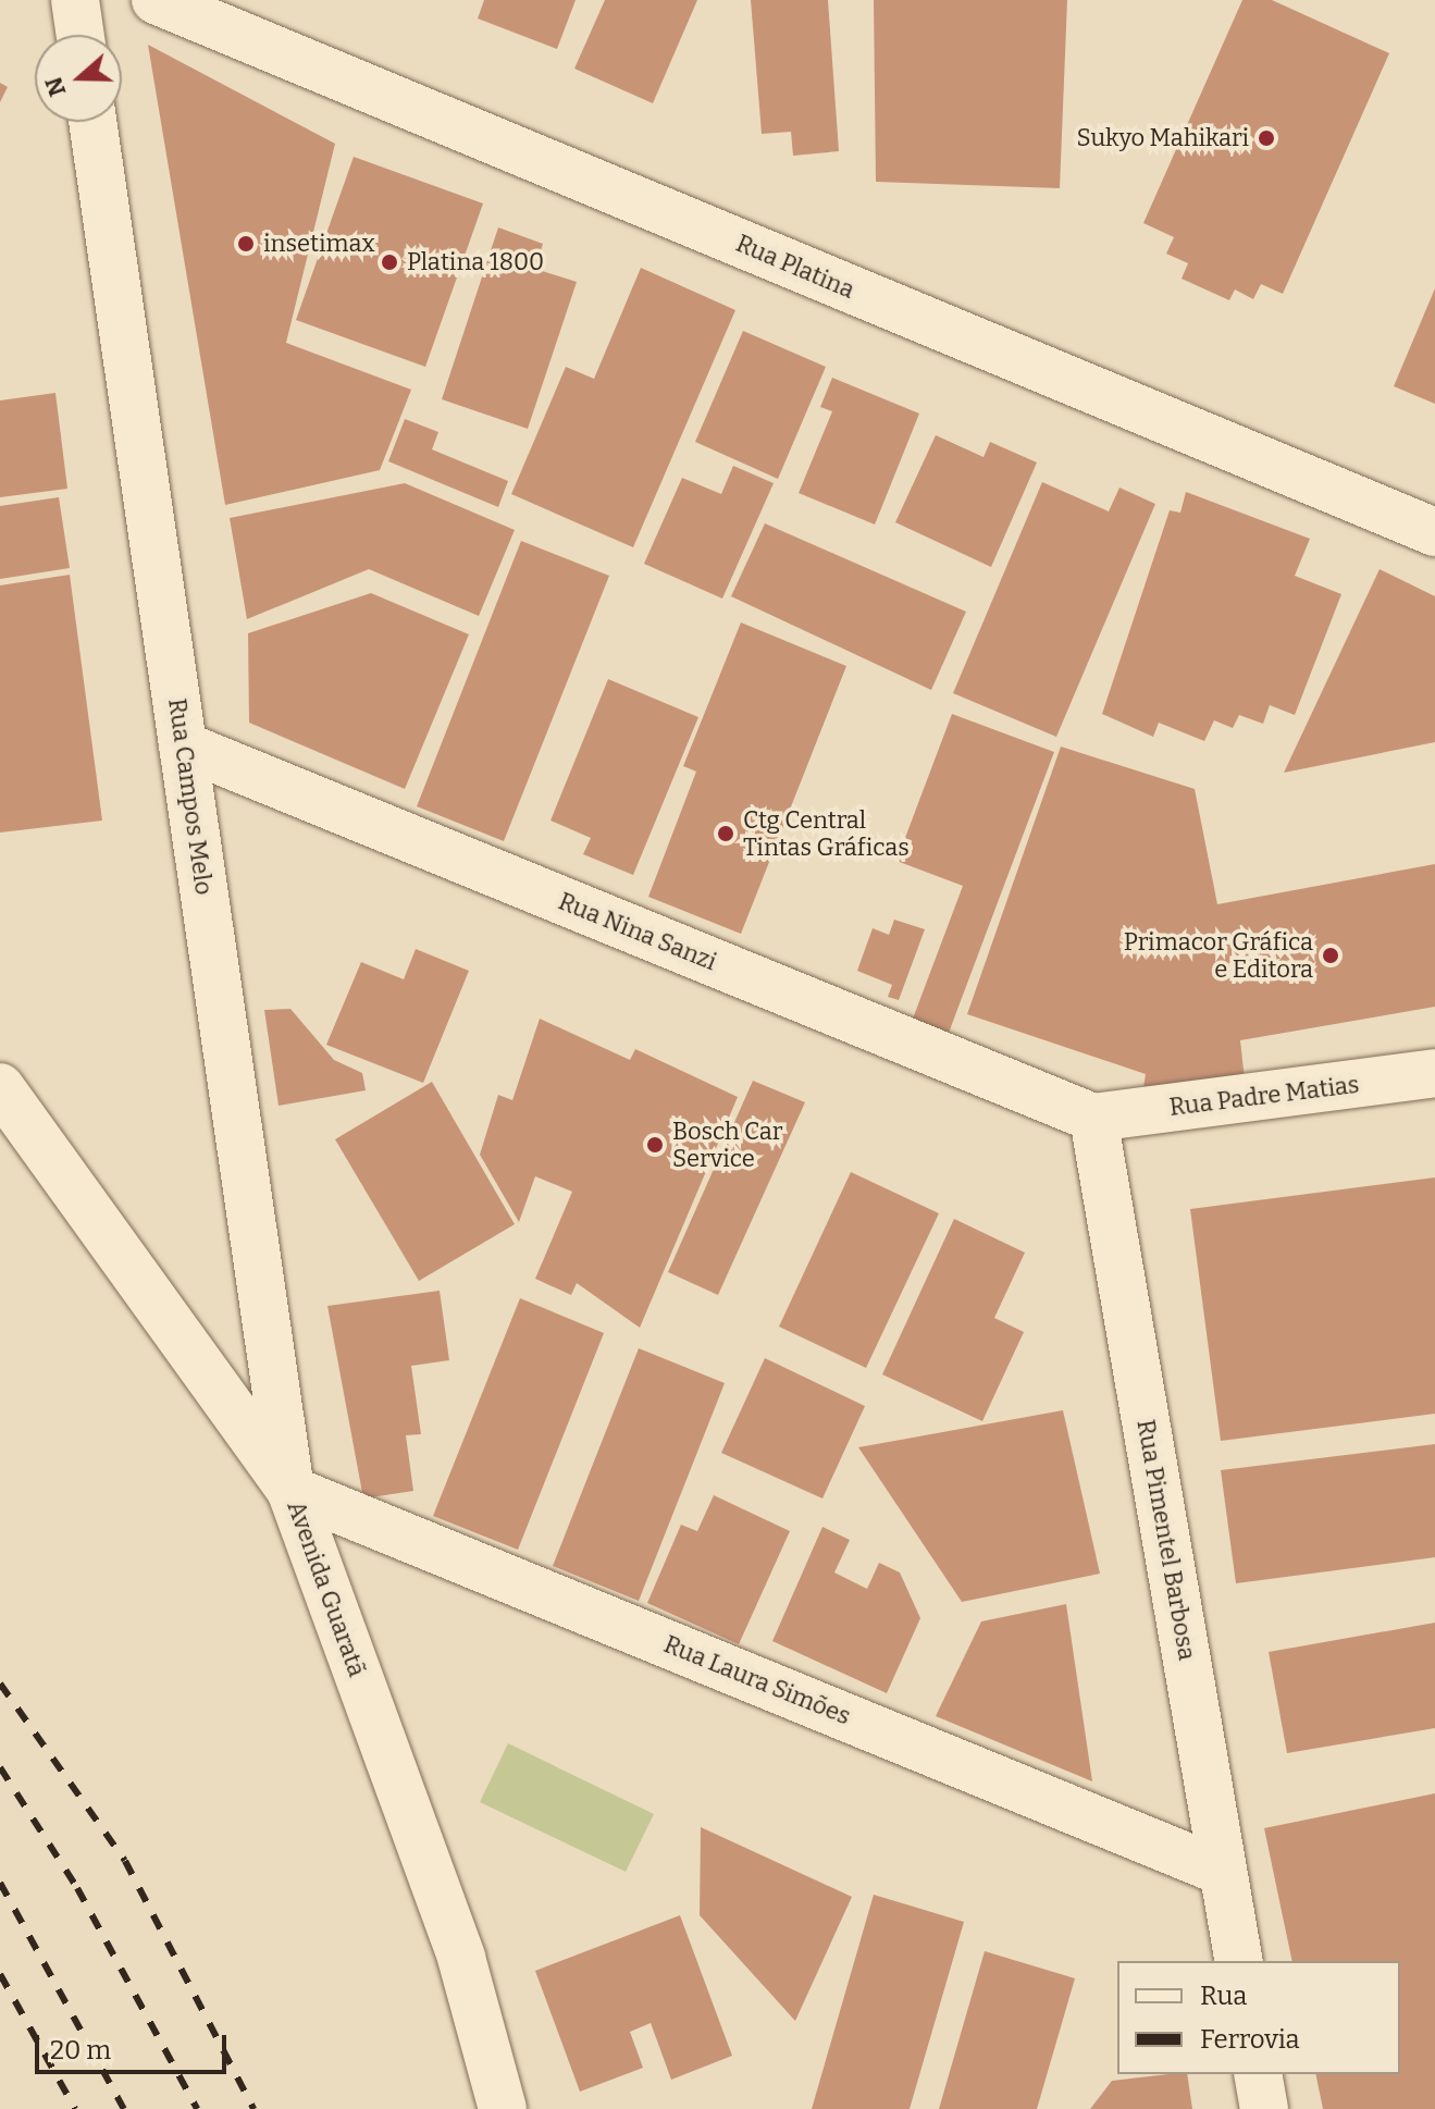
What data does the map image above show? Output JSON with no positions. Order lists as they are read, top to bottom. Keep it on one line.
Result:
{"streets":{"street":["Rua Platina","Rua Campos Melo","Rua Nina Sanzi","Rua Padre Matias","Rua Pimentel Barbosa","Avenida Guaratã","Rua Laura Simões"]},"crossings":[["Rua Campos Melo","Rua Nina Sanzi"],["Rua Campos Melo","Avenida Guaratã"],["Rua Campos Melo","Rua Laura Simões"],["Rua Nina Sanzi","Rua Padre Matias"],["Rua Nina Sanzi","Rua Pimentel Barbosa"],["Rua Padre Matias","Rua Pimentel Barbosa"],["Rua Pimentel Barbosa","Rua Laura Simões"],["Avenida Guaratã","Rua Laura Simões"]],"places":["Sukyo Mahikari","insetimax","Platina 1800","Ctg Central Tintas Gráficas","Primacor Gráfica e Editora","Bosch Car Service"],"legend":["Rua","Ferrovia"],"scale_bar":"20 m","north":"left"}
